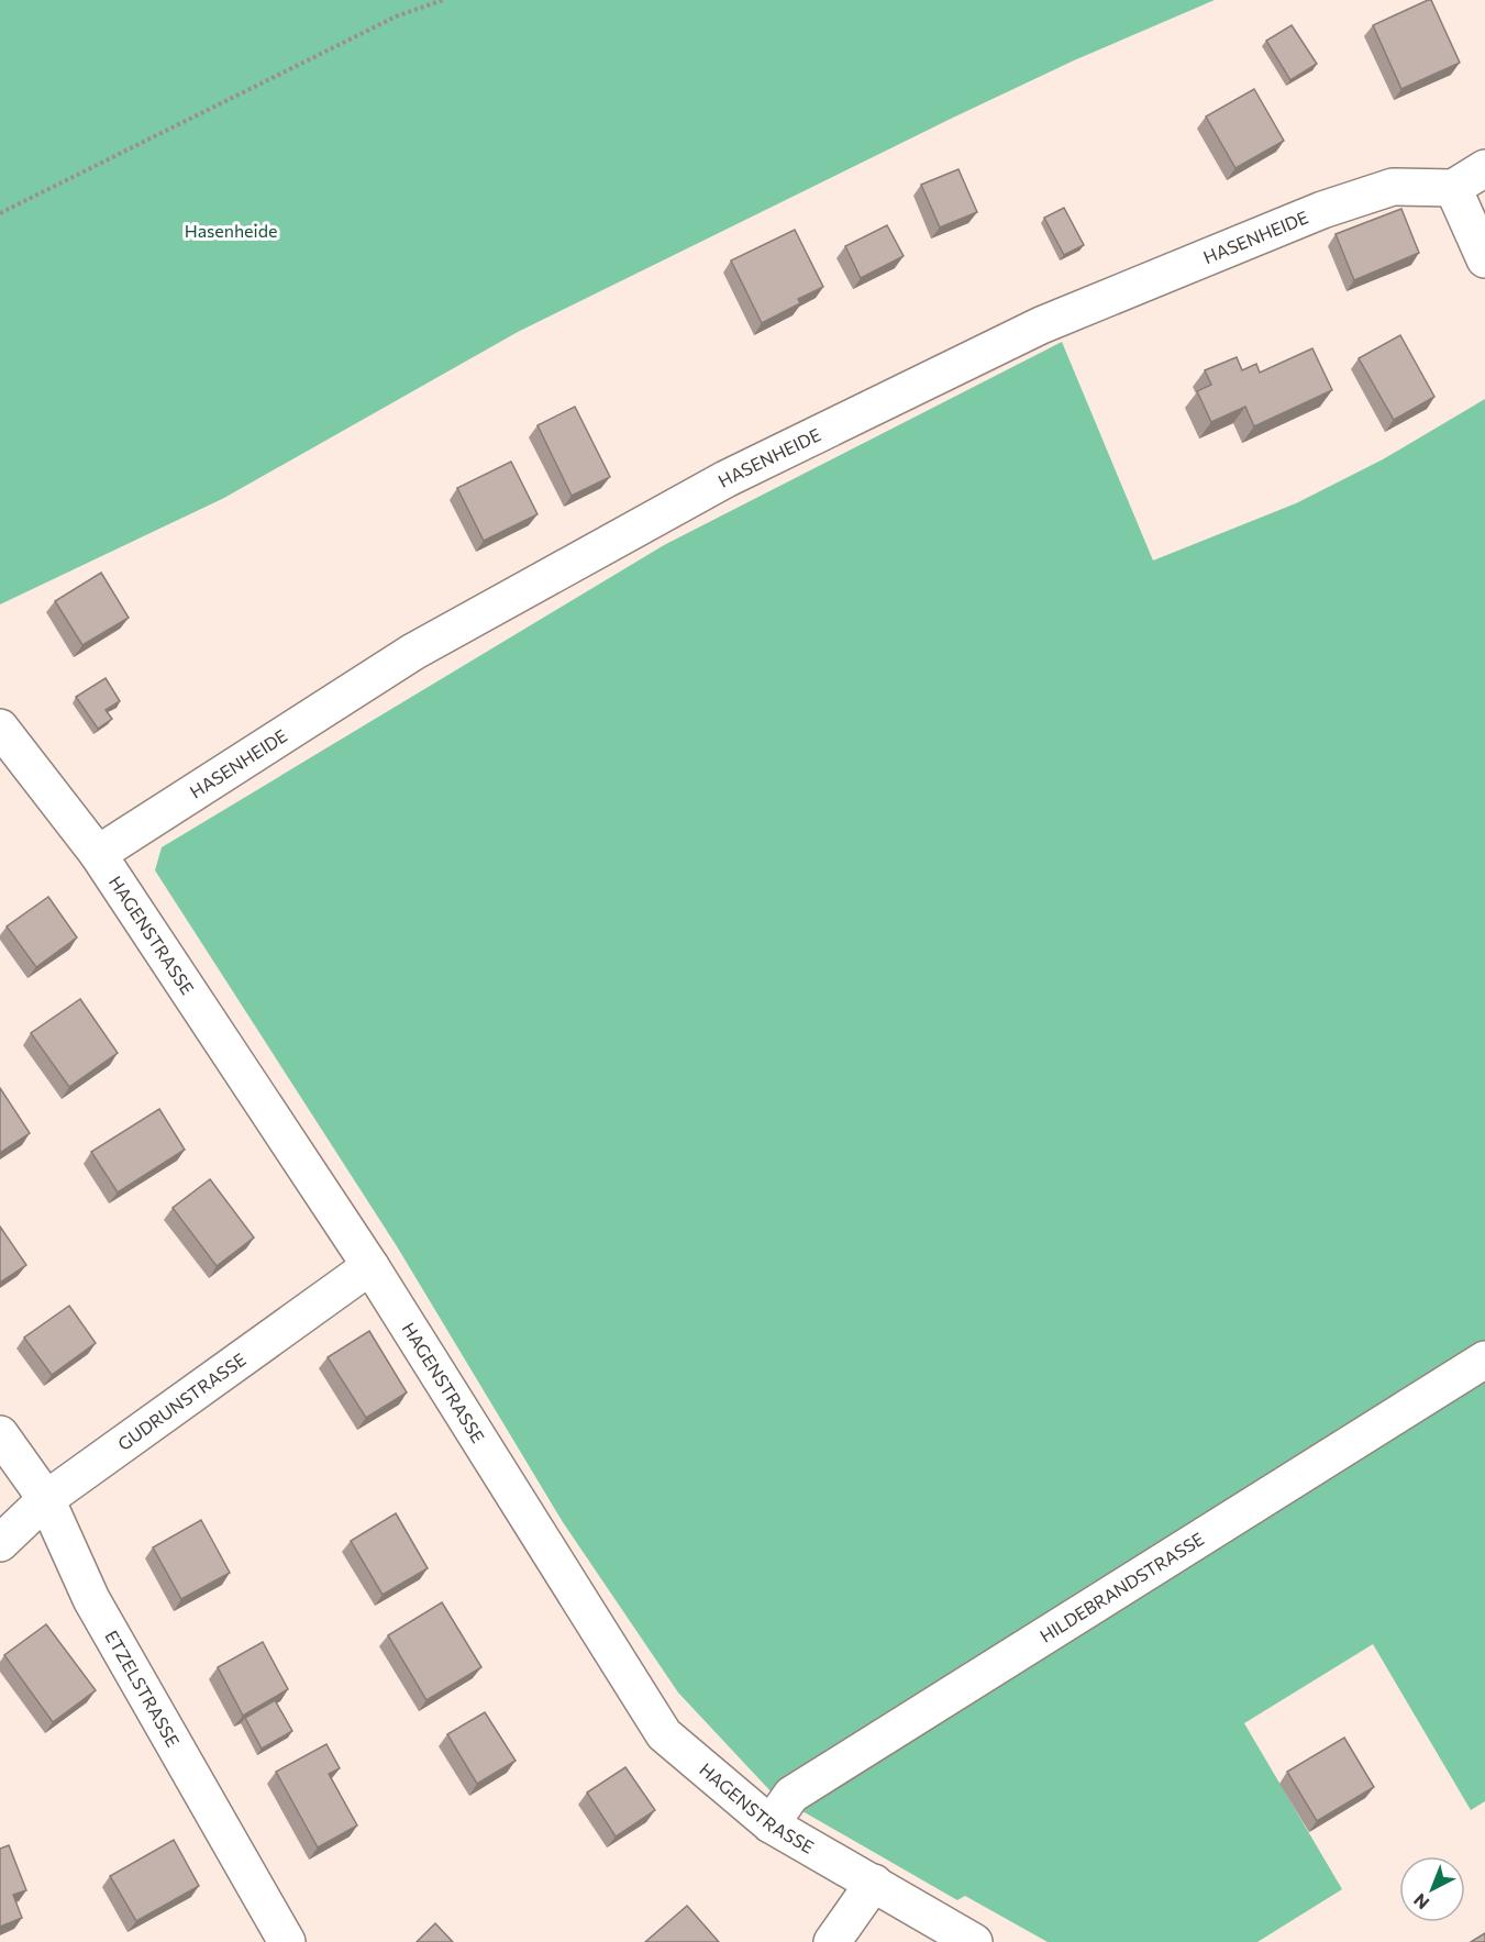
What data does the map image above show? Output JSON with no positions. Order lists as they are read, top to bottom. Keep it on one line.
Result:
{"streets":{"street":["HASENHEIDE","HAGENSTRASSE","GUDRUNSTRASSE","HILDEBRANDSTRASSE","ETZELSTRASSE"]},"crossings":[["HASENHEIDE","HAGENSTRASSE"],["HAGENSTRASSE","GUDRUNSTRASSE"],["HAGENSTRASSE","HILDEBRANDSTRASSE"],["GUDRUNSTRASSE","ETZELSTRASSE"]],"parks":["Hasenheide"],"north":"bottom left"}
